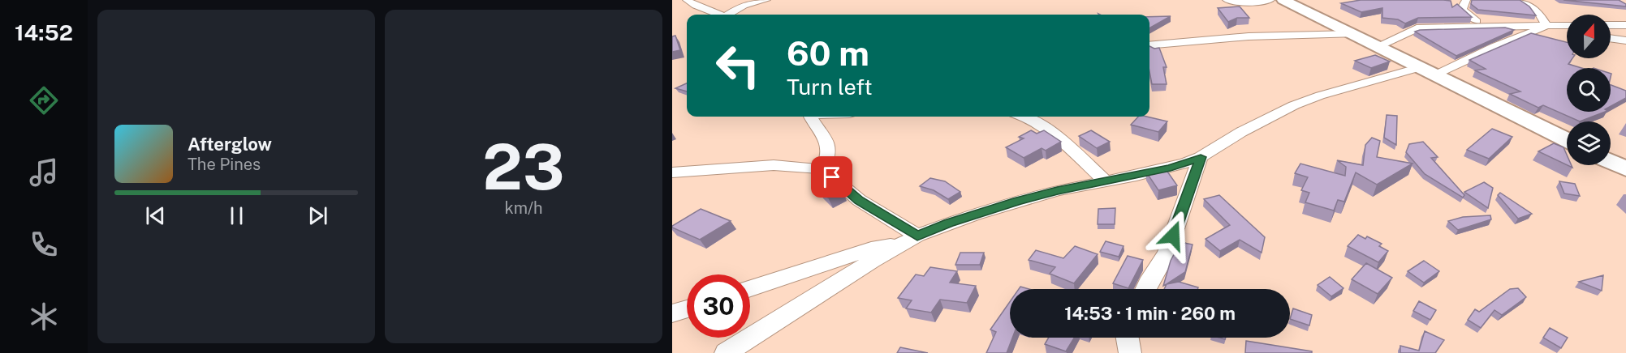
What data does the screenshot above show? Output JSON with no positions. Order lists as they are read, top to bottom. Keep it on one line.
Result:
{"north":"top","page":{"tabs":"14:52","tile":["23","km/h"],"turn":["60 m","Turn left"],"song":["Afterglow","The Pines"],"limit":"30","trip":"14:53 · 1 min · 260 m"}}
